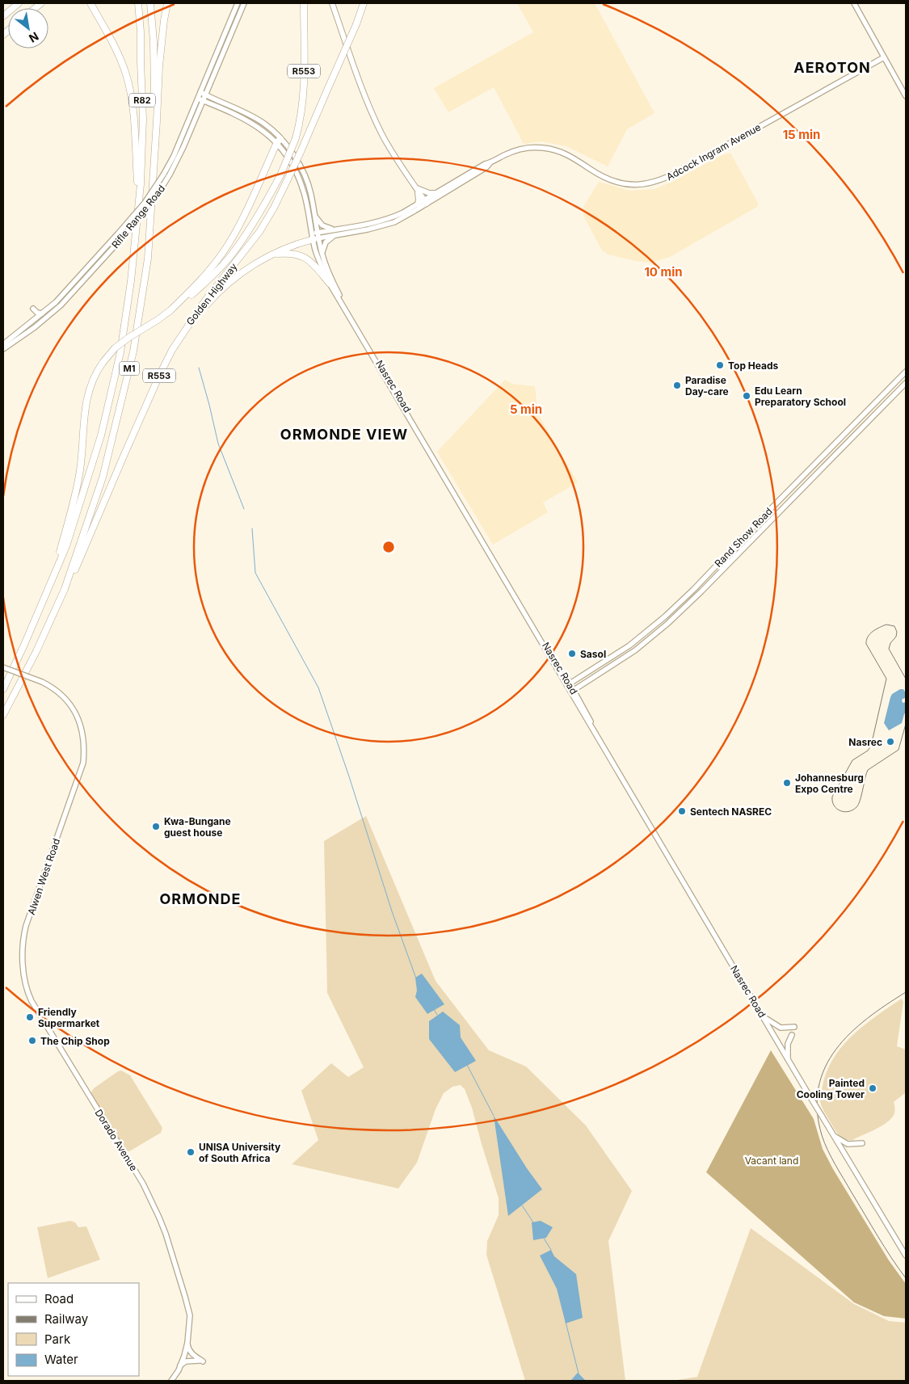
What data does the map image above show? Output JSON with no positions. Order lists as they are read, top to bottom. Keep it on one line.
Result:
{"streets":{"highway":["R553","R82","Golden Highway","M1"],"main road":["Adcock Ingram Avenue","Rifle Range Road","Nasrec Road","Rand Show Road","Alwen West Road","Dorado Avenue"]},"crossings":[["R82","M1"],["Adcock Ingram Avenue","Nasrec Road"],["Rifle Range Road","Nasrec Road"],["Golden Highway","M1"],["Nasrec Road","Rand Show Road"],["Alwen West Road","Dorado Avenue"]],"districts":["AEROTON","ORMONDE VIEW","ORMONDE"],"parks":["Vacant land"],"places":["Top Heads","Paradise Day-care","Edu Learn Preparatory School","Sasol","Nasrec","Johannesburg Expo Centre","Sentech NASREC","Kwa-Bungane guest house","Friendly Supermarket","The Chip Shop","Painted Cooling Tower","UNISA University of South Africa"],"legend":["Road","Railway","Park","Water"],"north":"bottom right","rings":["15 min","10 min","5 min"]}
